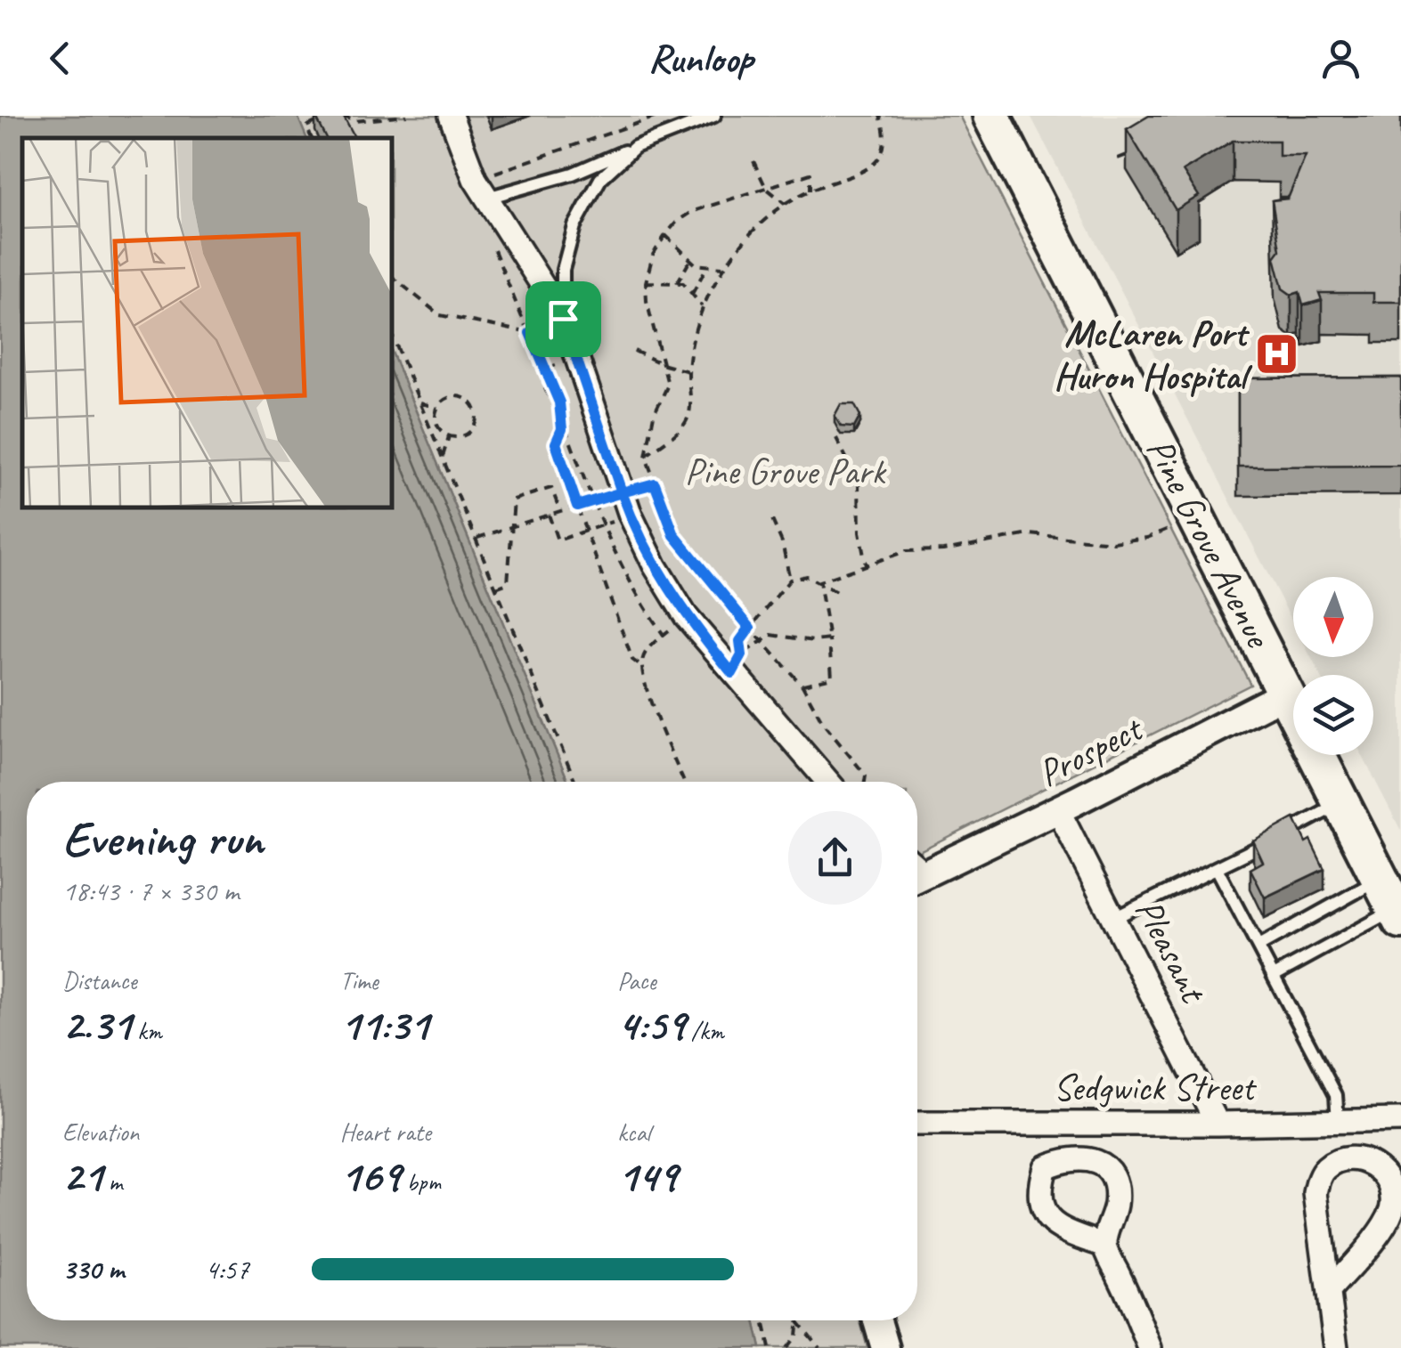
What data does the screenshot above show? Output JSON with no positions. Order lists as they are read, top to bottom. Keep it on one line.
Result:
{"streets":{"main road":["Pine Grove Avenue"],"street":["Prospect","Pleasant","Sedgwick Street"]},"crossings":[["Pine Grove Avenue","Prospect"],["Prospect","Pleasant"],["Pleasant","Sedgwick Street"]],"parks":["Pine Grove Park"],"places":{"hospital":["McLaren Port Huron Hospital"]},"north":"bottom","page":{"header":"Runloop","heading":["Evening run","18:43 · 7 × 330 m"],"stats":[["Distance","2.31 km"],["Time","11:31"],["Pace","4:59 /km"],["Elevation","21 m"],["Heart rate","169 bpm"],["kcal","149"]],"list":[{"name":"330 m","note":"4:57"}]}}
